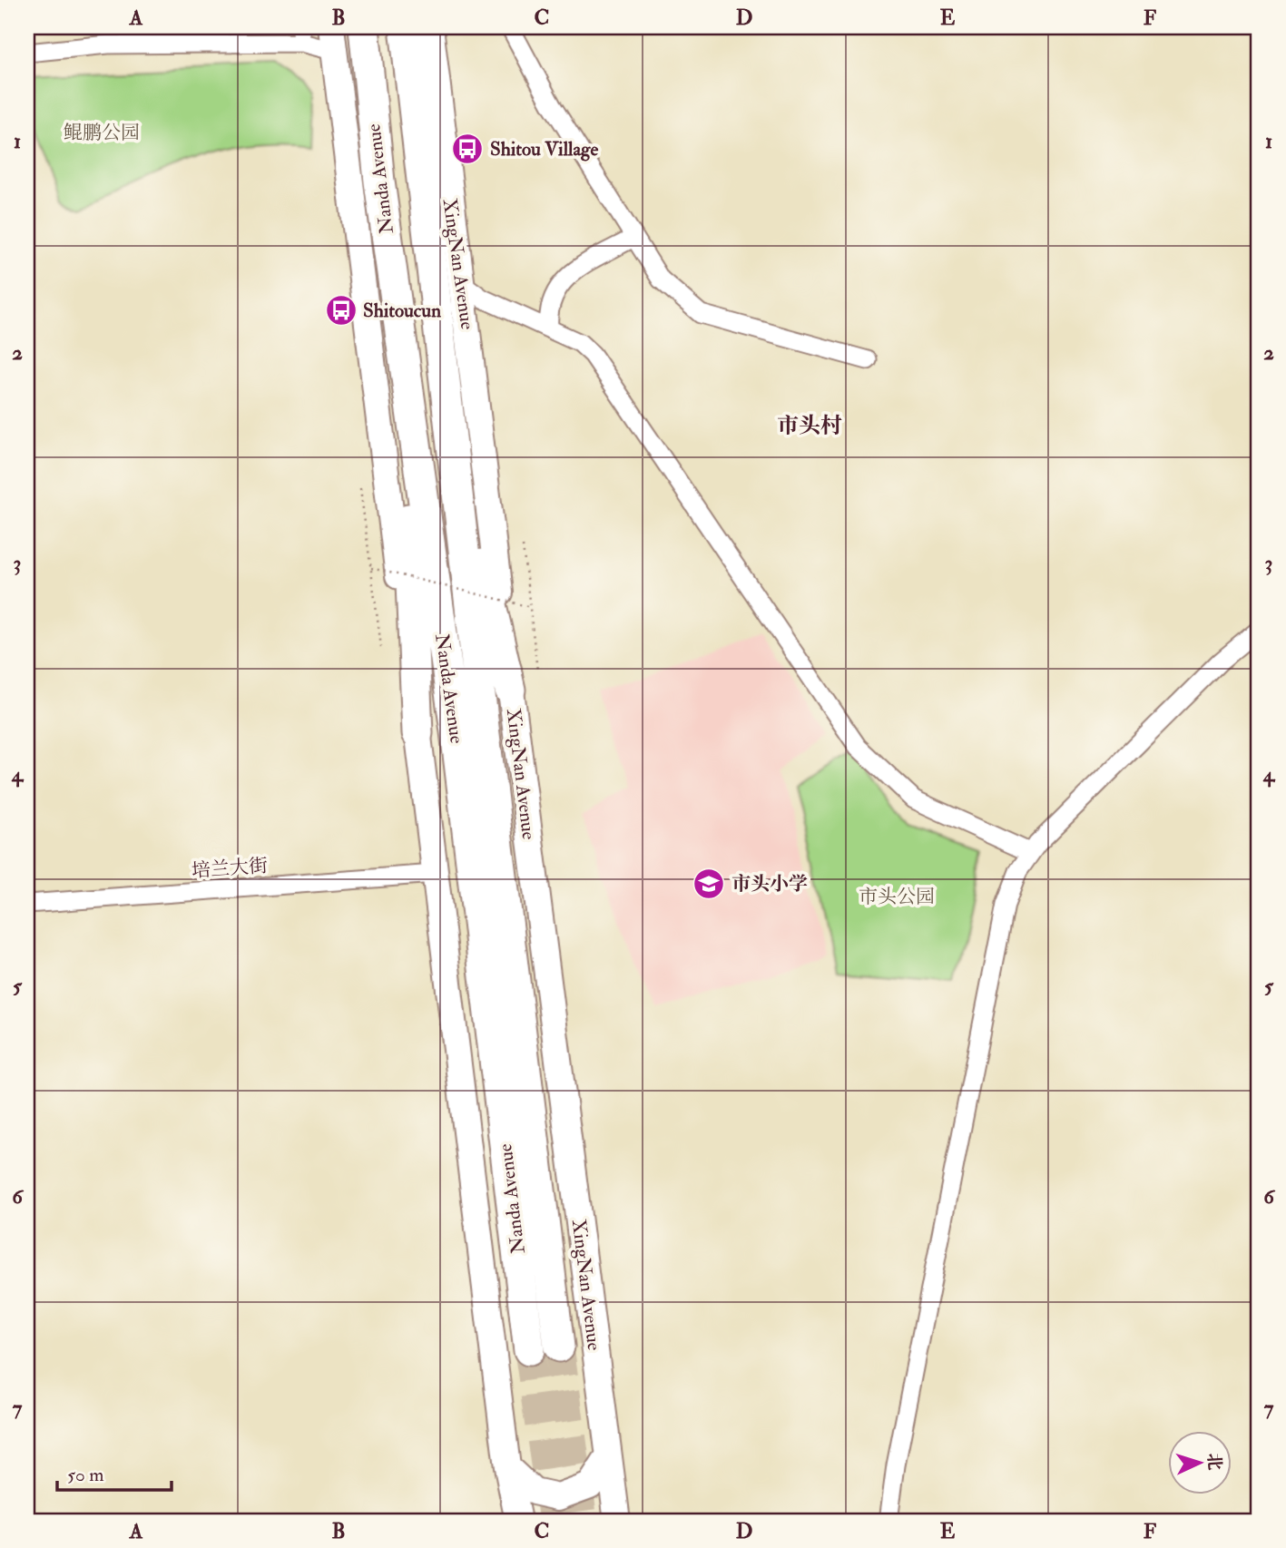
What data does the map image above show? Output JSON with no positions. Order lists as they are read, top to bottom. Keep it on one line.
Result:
{"streets":{"highway":["Nanda Avenue"],"main road":["XingNan Avenue"],"street":["培兰大街"]},"districts":["市头村"],"parks":["鲲鹏公园","市头公园"],"places":{"bus stop":["Shitou Village","Shitoucun"],"school or university":["市头小学"]},"scale_bar":"50 m","north":"right","grid":{"columns":["A","B","C","D","E","F"],"rows":["1","2","3","4","5","6","7"]}}
